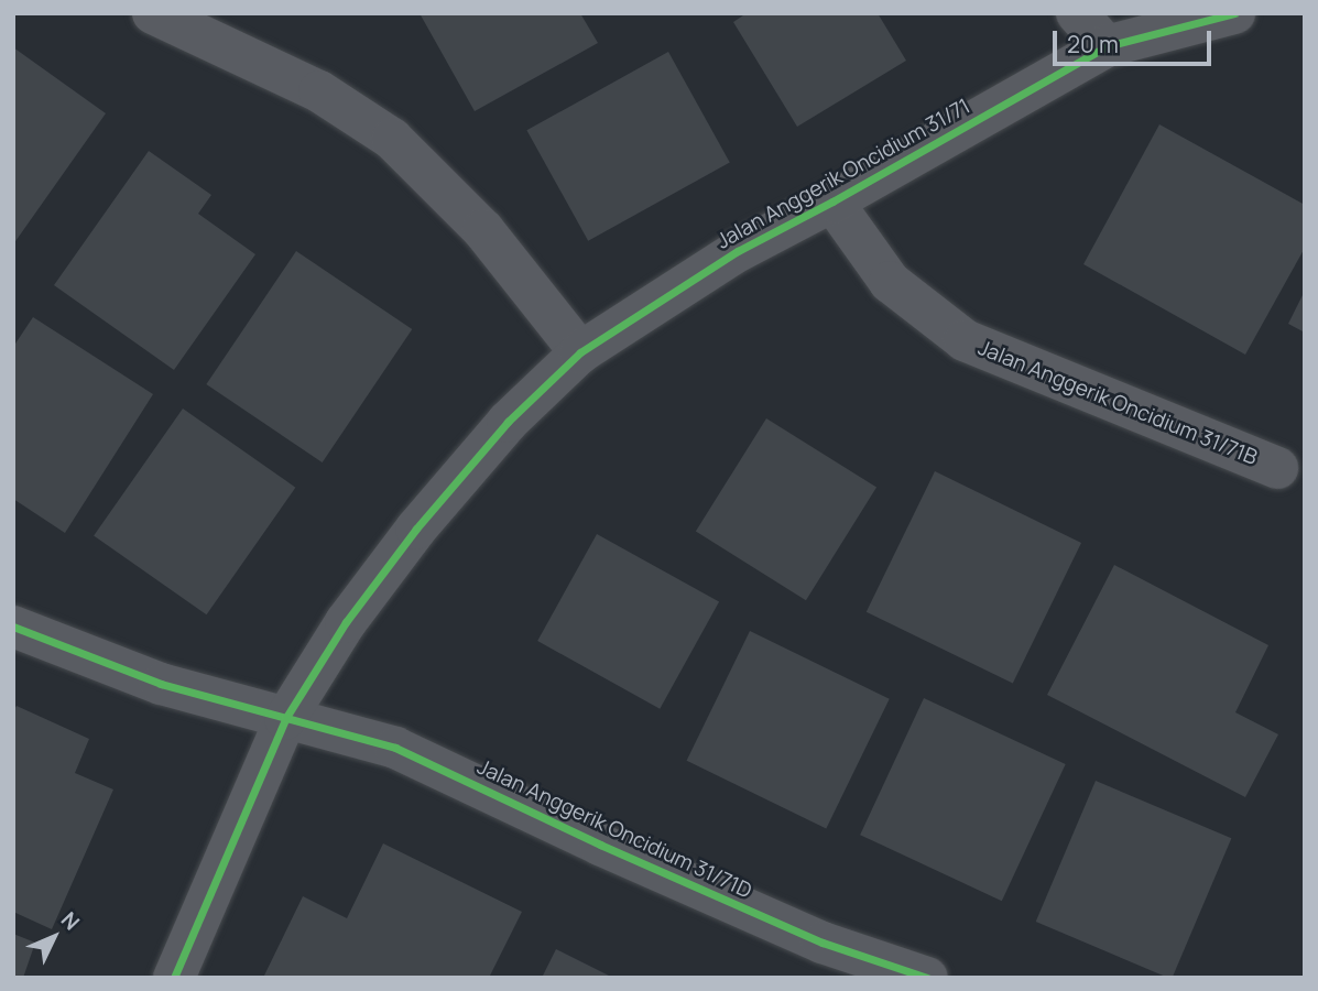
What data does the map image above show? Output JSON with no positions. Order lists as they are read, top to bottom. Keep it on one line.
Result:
{"streets":{"street":["Jalan Anggerik Oncidium 31/71","Jalan Anggerik Oncidium 31/71B","Jalan Anggerik Oncidium 31/71D"]},"crossings":[["Jalan Anggerik Oncidium 31/71","Jalan Anggerik Oncidium 31/71B"],["Jalan Anggerik Oncidium 31/71","Jalan Anggerik Oncidium 31/71D"]],"scale_bar":"20 m","north":"top right"}
